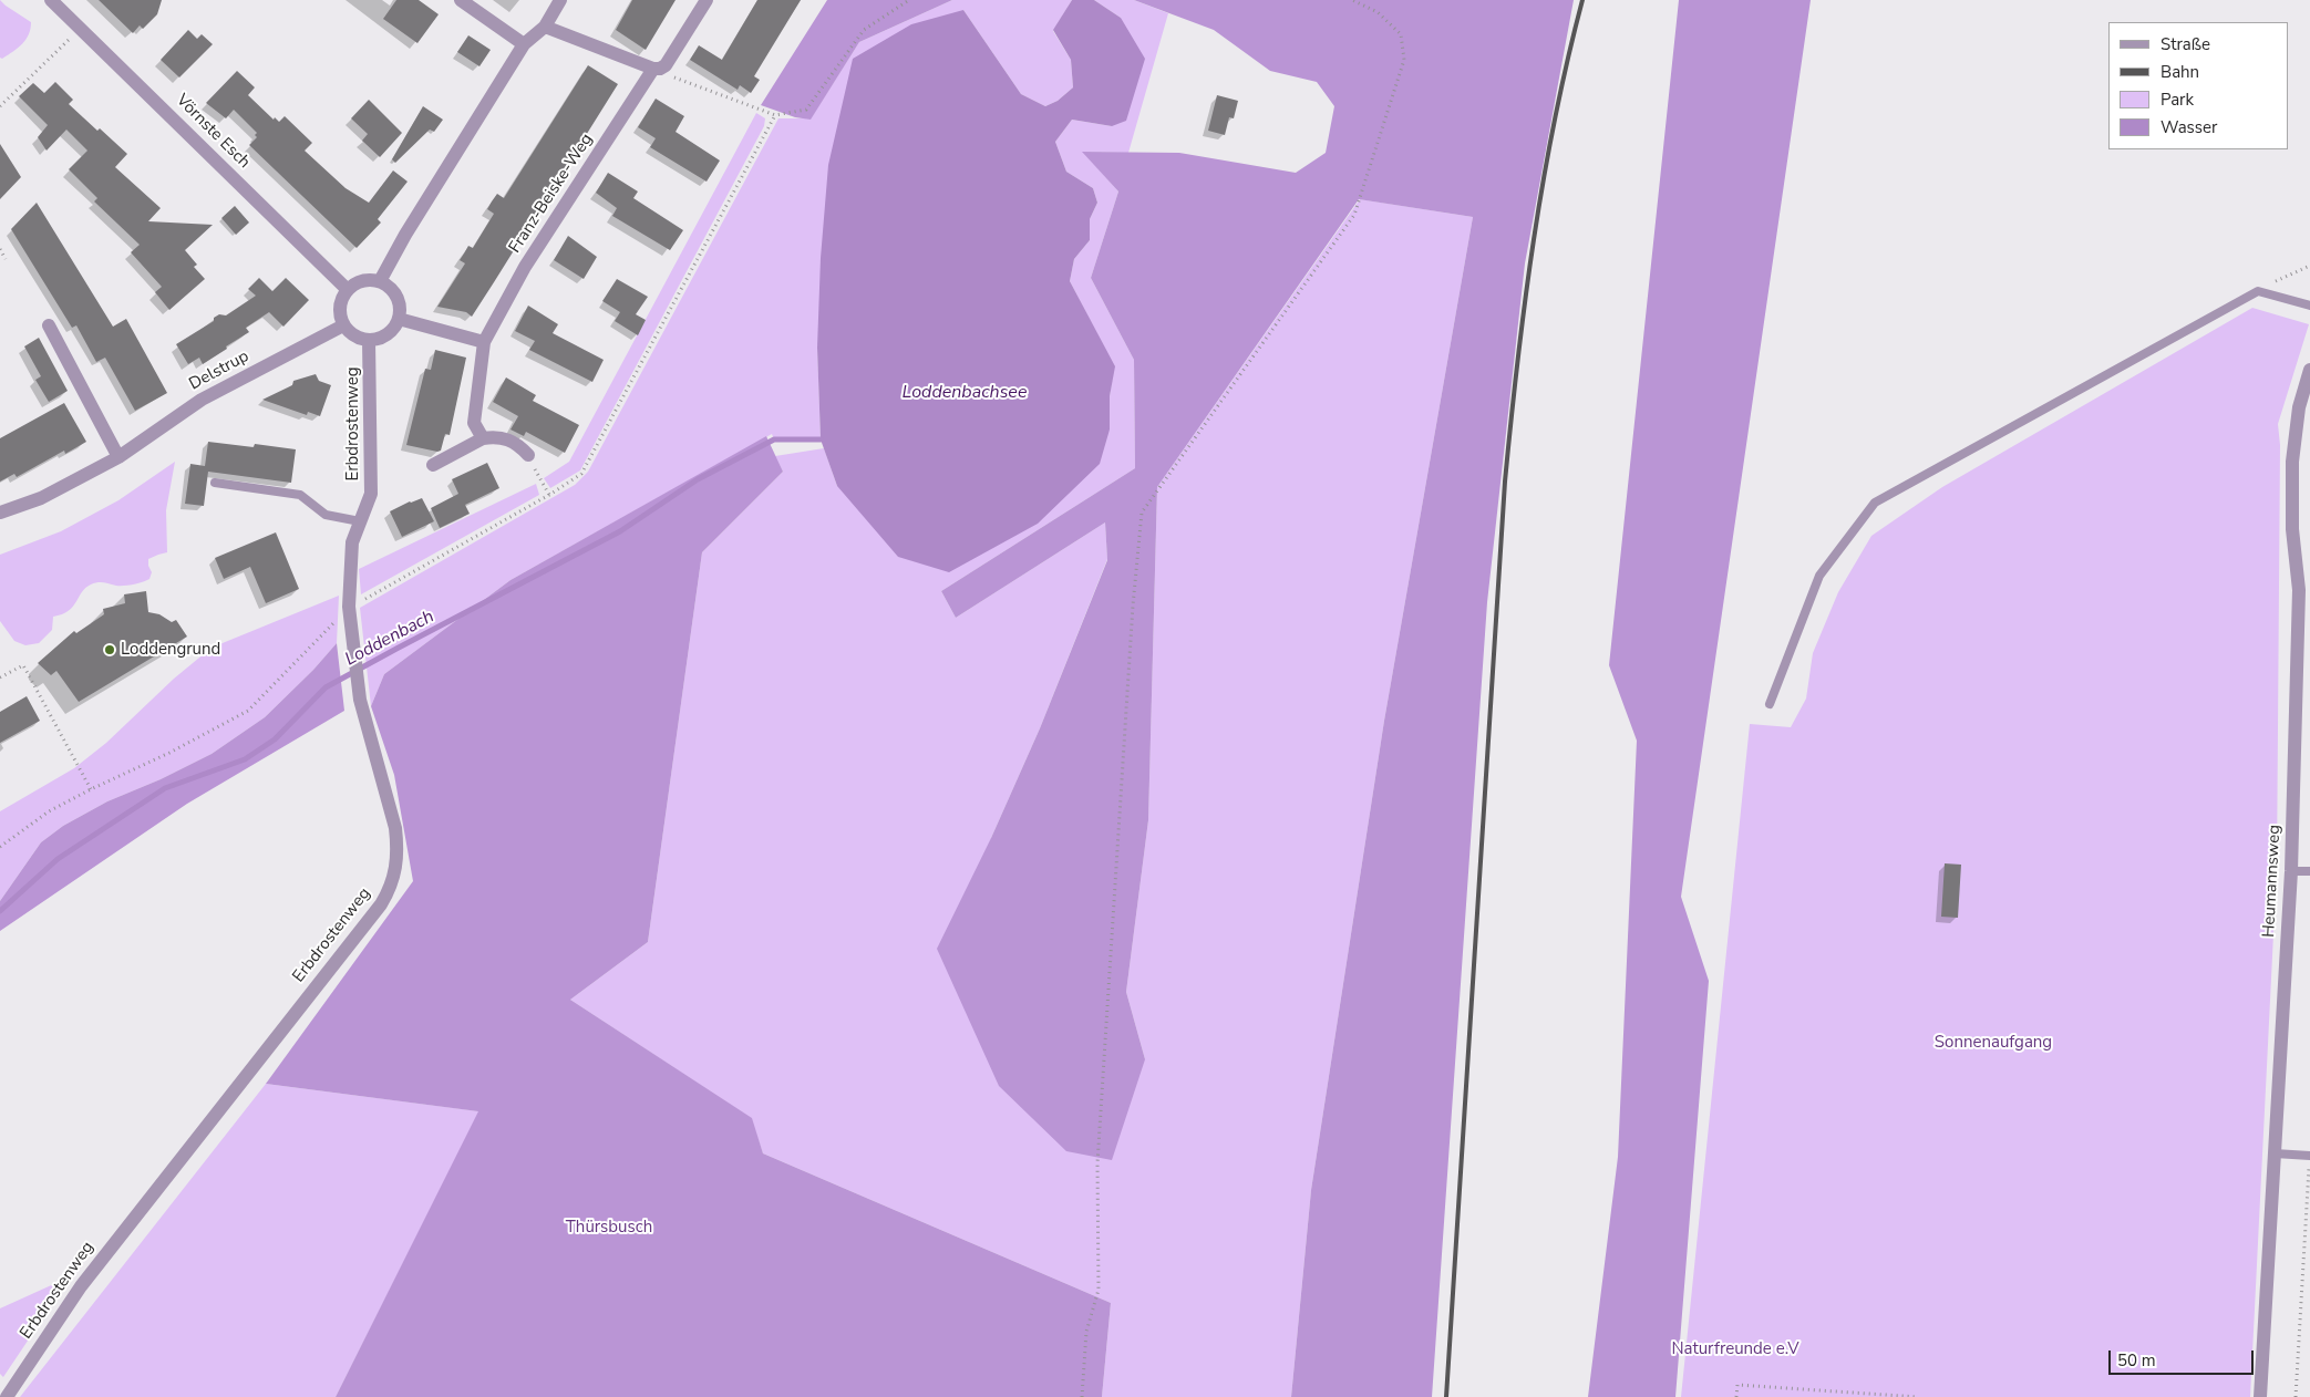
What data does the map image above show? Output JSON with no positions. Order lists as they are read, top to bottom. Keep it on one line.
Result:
{"streets":{"street":["Vörnste Esch","Franz-Beiske-Weg","Delstrup","Erbdrostenweg","Heumannsweg"]},"crossings":[["Vörnste Esch","Delstrup"],["Vörnste Esch","Erbdrostenweg"],["Delstrup","Erbdrostenweg"]],"water":["Loddenbachsee","Loddenbach"],"parks":["Sonnenaufgang","Thürsbusch","Naturfreunde e.V"],"places":["Loddengrund"],"legend":["Straße","Bahn","Park","Wasser"],"scale_bar":"50 m"}
